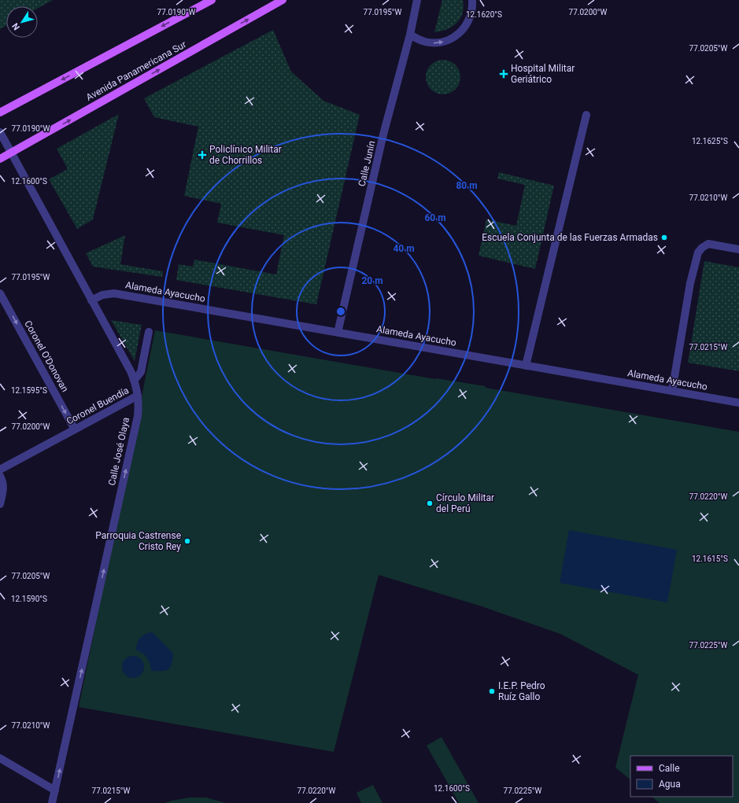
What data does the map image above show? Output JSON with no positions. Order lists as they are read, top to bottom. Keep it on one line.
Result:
{"streets":{"main road":["Avenida Panamericana Sur"],"street":["Calle Junín","Alameda Ayacucho","Coronel O'Donovan","Coronel Buendía","Calle José Olaya"]},"crossings":[["Avenida Panamericana Sur","Calle José Olaya"],["Calle Junín","Alameda Ayacucho"],["Alameda Ayacucho","Calle José Olaya"],["Coronel O'Donovan","Coronel Buendía"],["Coronel Buendía","Calle José Olaya"]],"one_way":["Coronel O'Donovan","Calle José Olaya"],"places":{"health":["Hospital Militar Geriátrico","Policlínico Militar de Chorrillos"],"other":["Escuela Conjunta de las Fuerzas Armadas","Círculo Militar del Perú","Parroquia Castrense Cristo Rey","I.E.P. Pedro Ruíz Gallo"]},"legend":["Calle","Agua"],"north":"bottom left","coordinates":["77.0195°W","77.0190°W","77.0200°W","12.1620°S","77.0205°W","12.1625°S","12.1600°S","77.0210°W","77.0215°W","12.1595°S","77.0220°W","12.1615°S","12.1590°S","77.0225°W"],"rings":["80 m","60 m","40 m","20 m"]}
